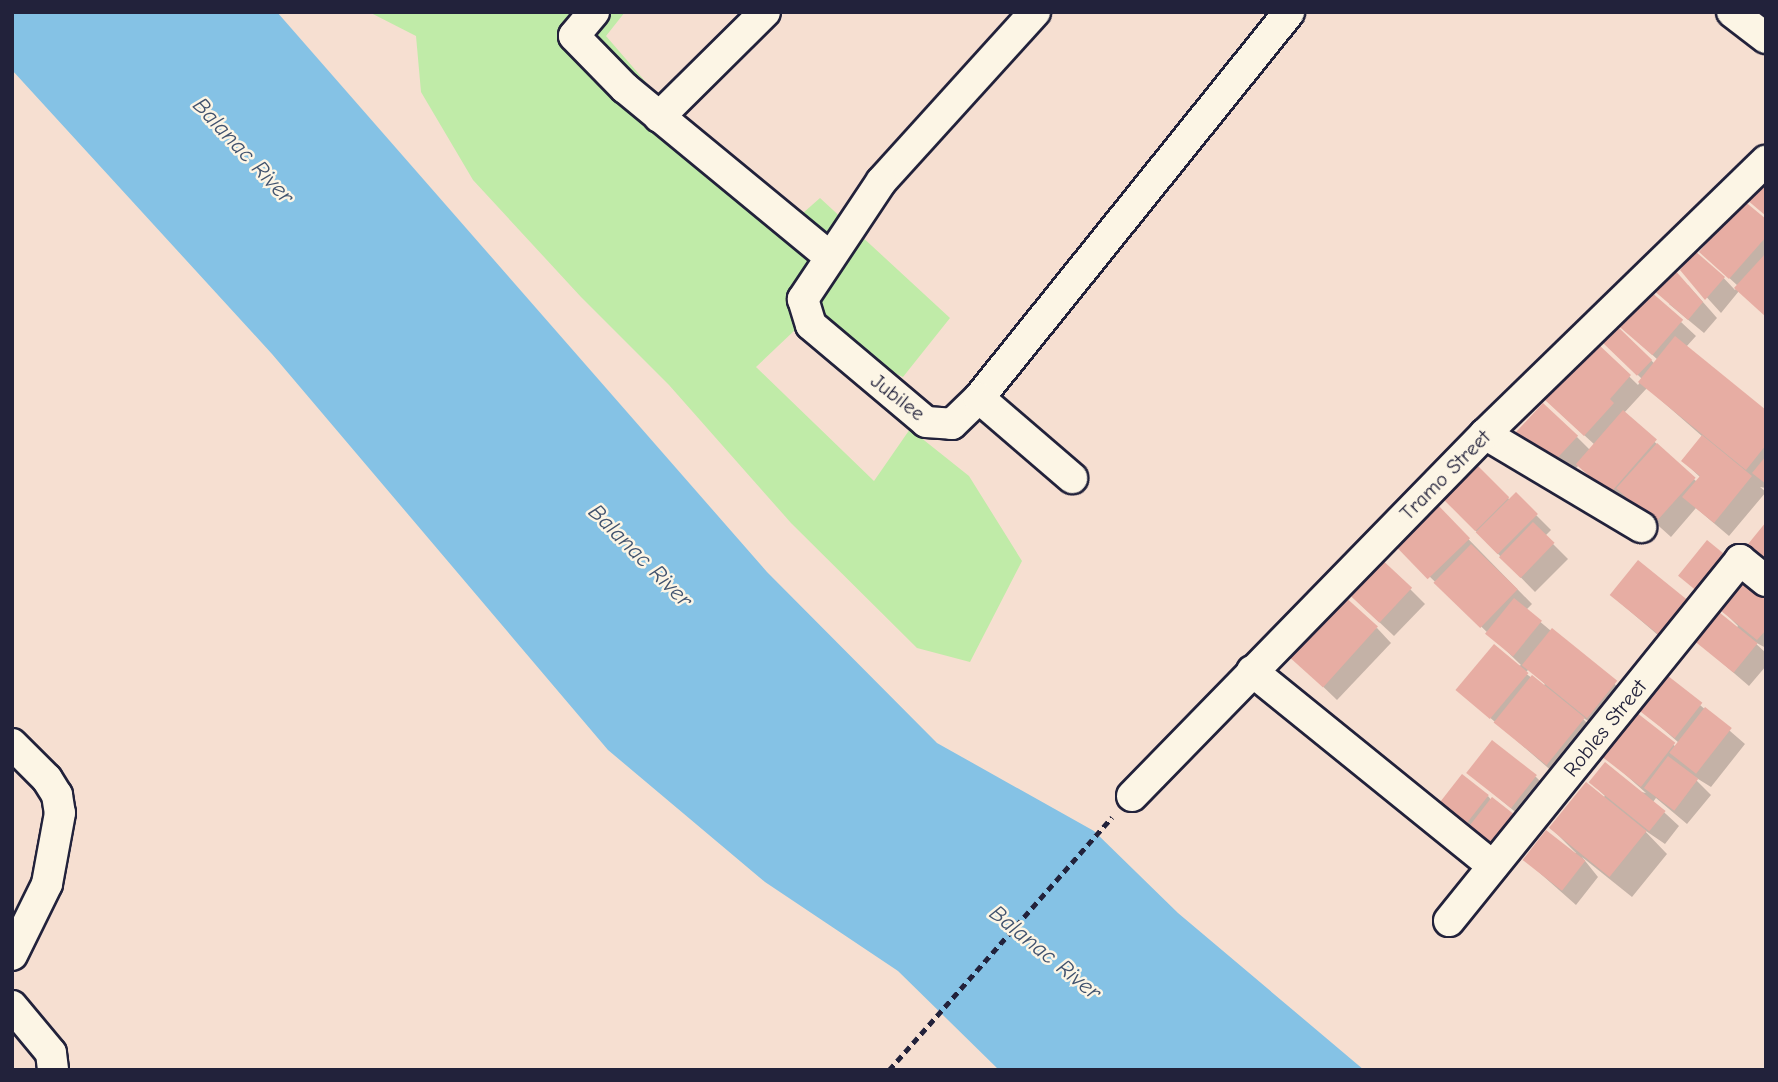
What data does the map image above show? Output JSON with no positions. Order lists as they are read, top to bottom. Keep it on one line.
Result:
{"streets":{"street":["Jubilee","Tramo Street","Robles Street"]},"water":["Balanac River"]}
